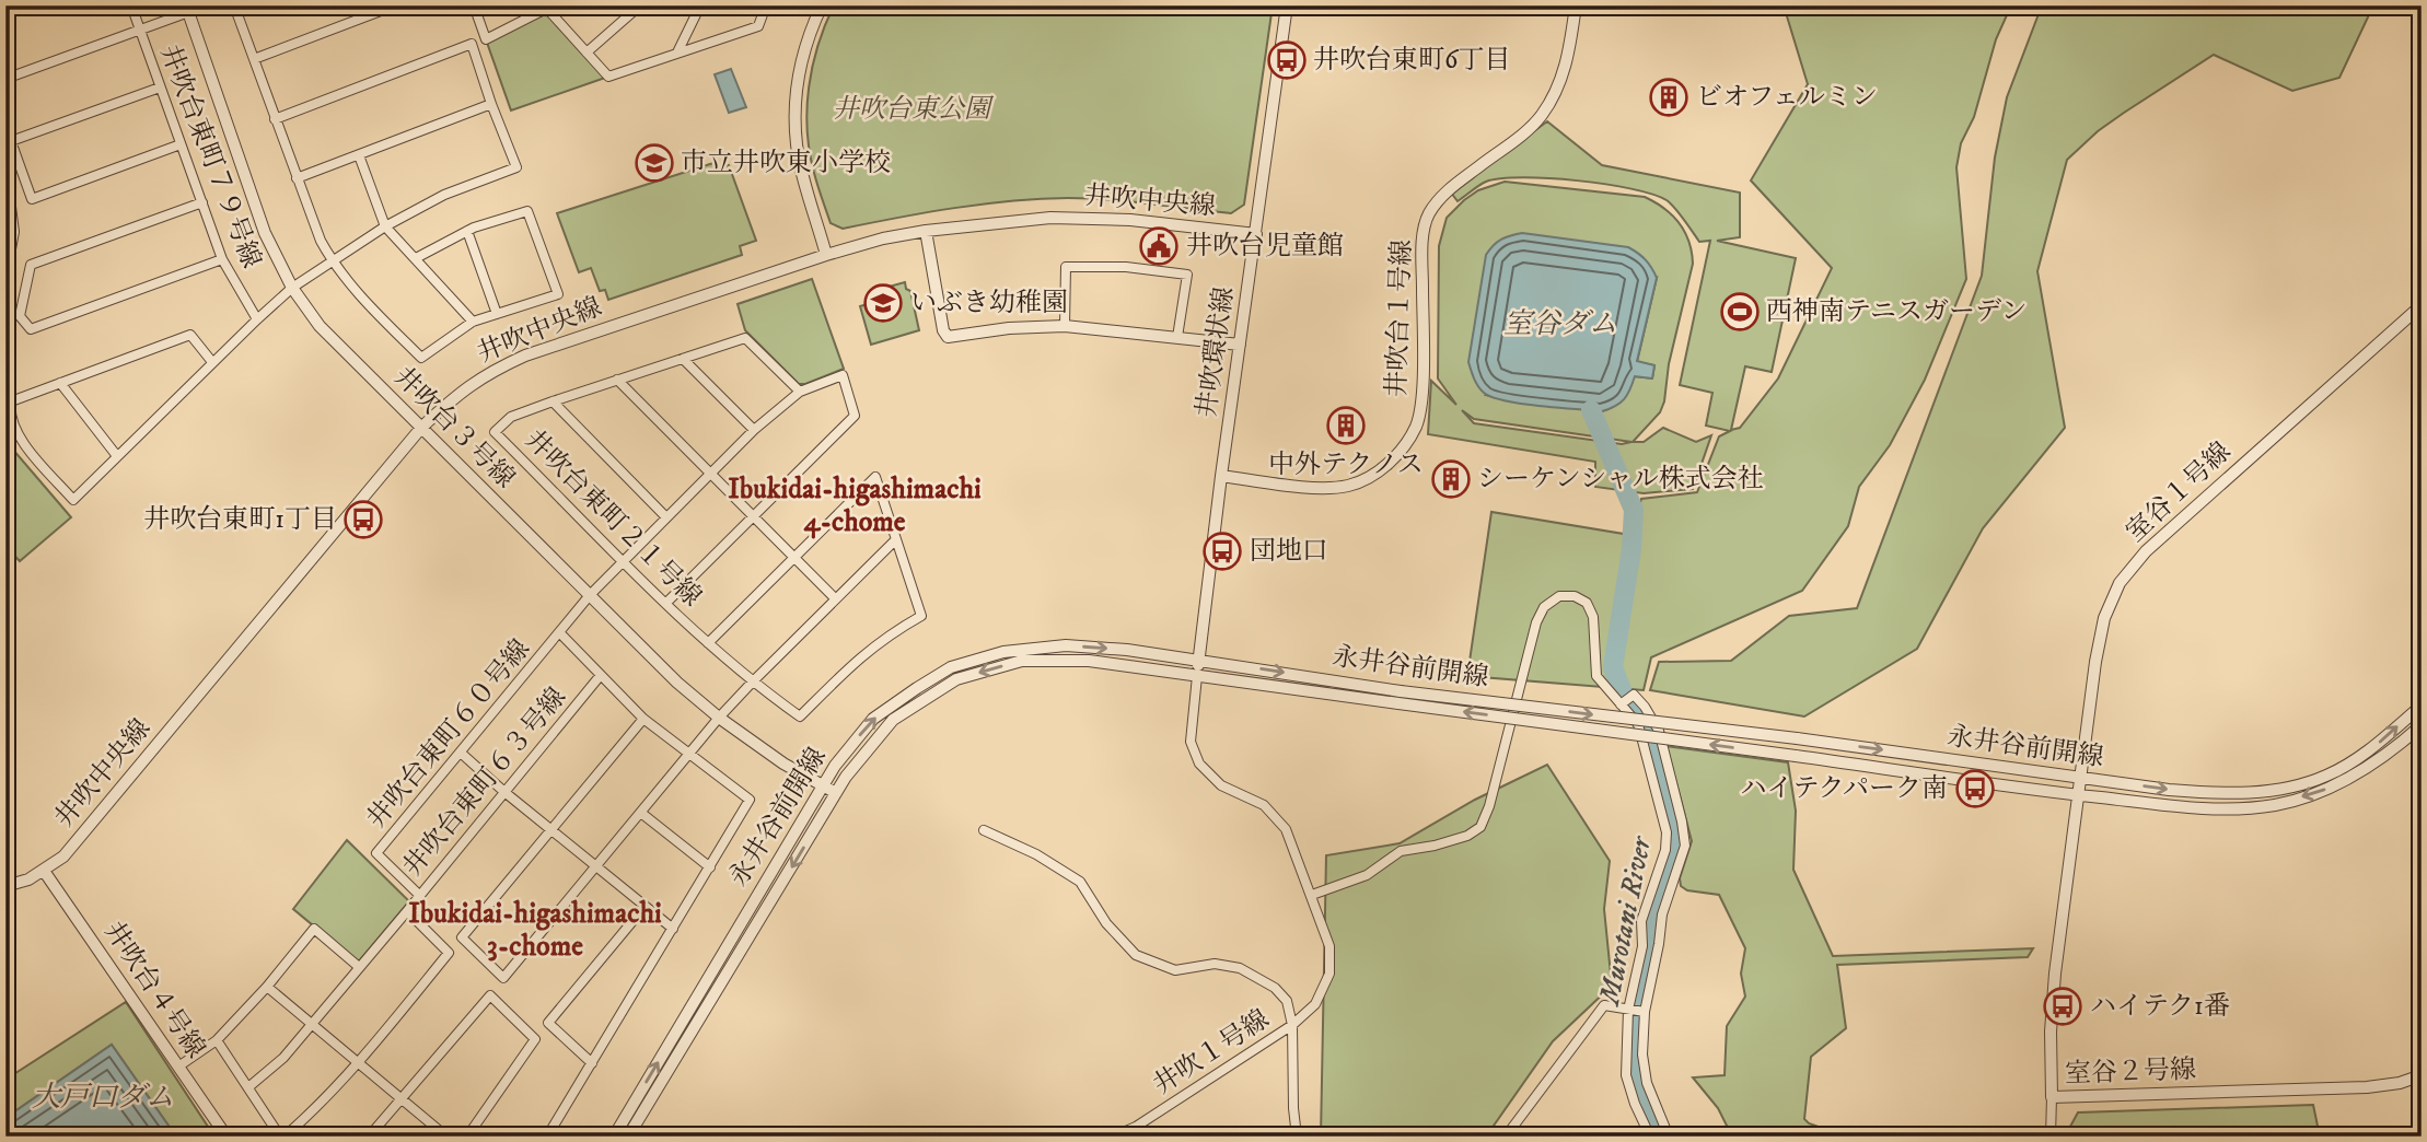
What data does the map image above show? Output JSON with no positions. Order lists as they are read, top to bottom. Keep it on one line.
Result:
{"streets":{"street":["井吹台東町７９号線","井吹中央線","井吹台１号線","井吹環状線","井吹台３号線","室谷１号線","井吹台東町２１号線","永井谷前開線","井吹台東町６０号線","井吹台東町６３号線","井吹台４号線","井吹１号線","室谷２号線"]},"crossings":[["井吹中央線","井吹環状線"],["井吹中央線","井吹台３号線"],["井吹中央線","井吹台４号線"],["井吹台１号線","井吹環状線"],["井吹環状線","永井谷前開線"],["井吹環状線","井吹１号線"],["井吹台３号線","永井谷前開線"],["井吹台３号線","井吹台東町６０号線"],["室谷１号線","永井谷前開線"],["室谷１号線","室谷２号線"],["井吹台東町２１号線","井吹台東町６０号線"],["永井谷前開線","井吹１号線"],["永井谷前開線","室谷２号線"],["井吹台東町６０号線","井吹台東町６３号線"]],"districts":["Ibukidai-higashimachi 4-chome","Ibukidai-higashimachi 3-chome"],"water":["室谷ダム","Murotani River","大戸口ダム"],"parks":["井吹台東公園"],"places":{"bus stop":["井吹台東町6丁目","井吹台東町1丁目","団地口","ハイテクパーク南","ハイテク1番"],"building":["ビオフェルミン","中外テクノス","シーケンシャル株式会社"],"school or university":["市立井吹東小学校","いぶき幼稚園"],"public building":["井吹台児童館"],"sports":["西神南テニスガーデン"]}}
